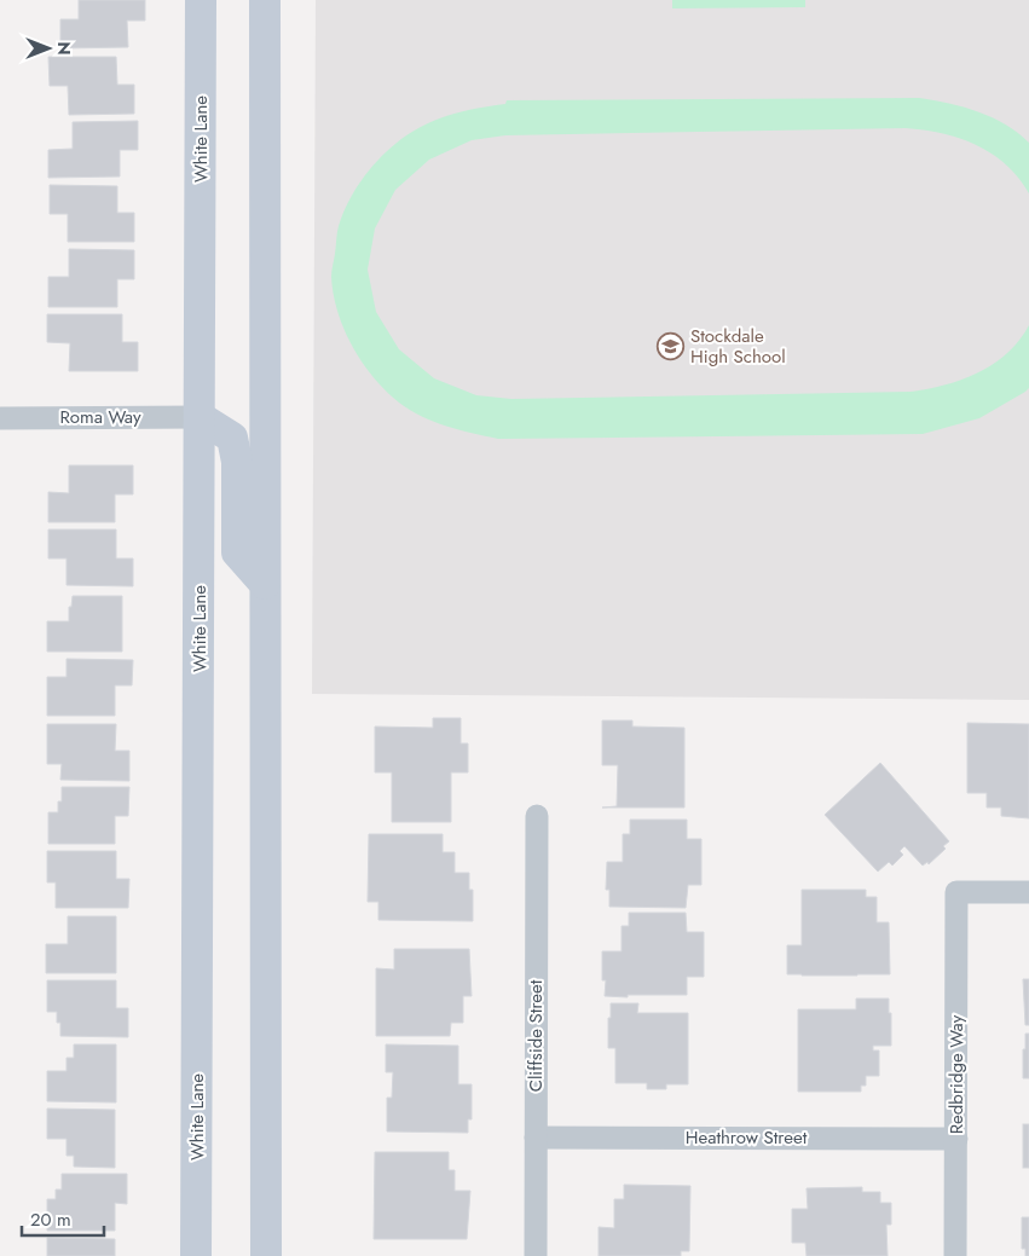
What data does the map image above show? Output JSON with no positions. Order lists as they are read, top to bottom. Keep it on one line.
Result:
{"streets":{"main road":["White Lane"],"street":["Roma Way","Cliffside Street","Redbridge Way","Heathrow Street"]},"crossings":[["White Lane","Roma Way"],["Cliffside Street","Heathrow Street"],["Redbridge Way","Heathrow Street"]],"places":{"school or university":["Stockdale High School"]},"scale_bar":"20 m","north":"right"}
